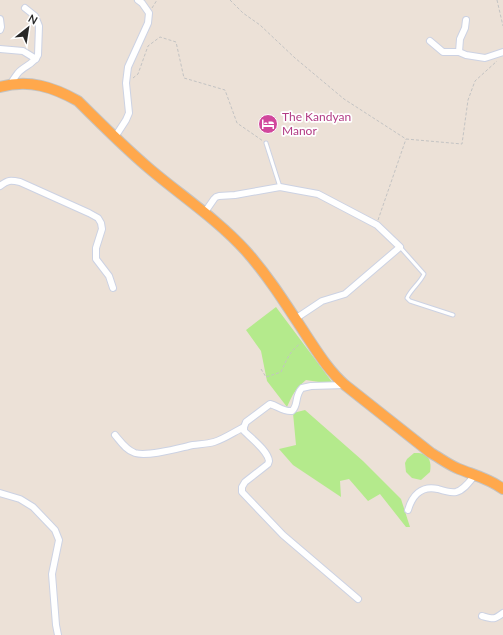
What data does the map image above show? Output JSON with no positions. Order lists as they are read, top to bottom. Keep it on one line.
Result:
{"places":{"hotel":["The Kandyan Manor"]},"north":"top right"}
